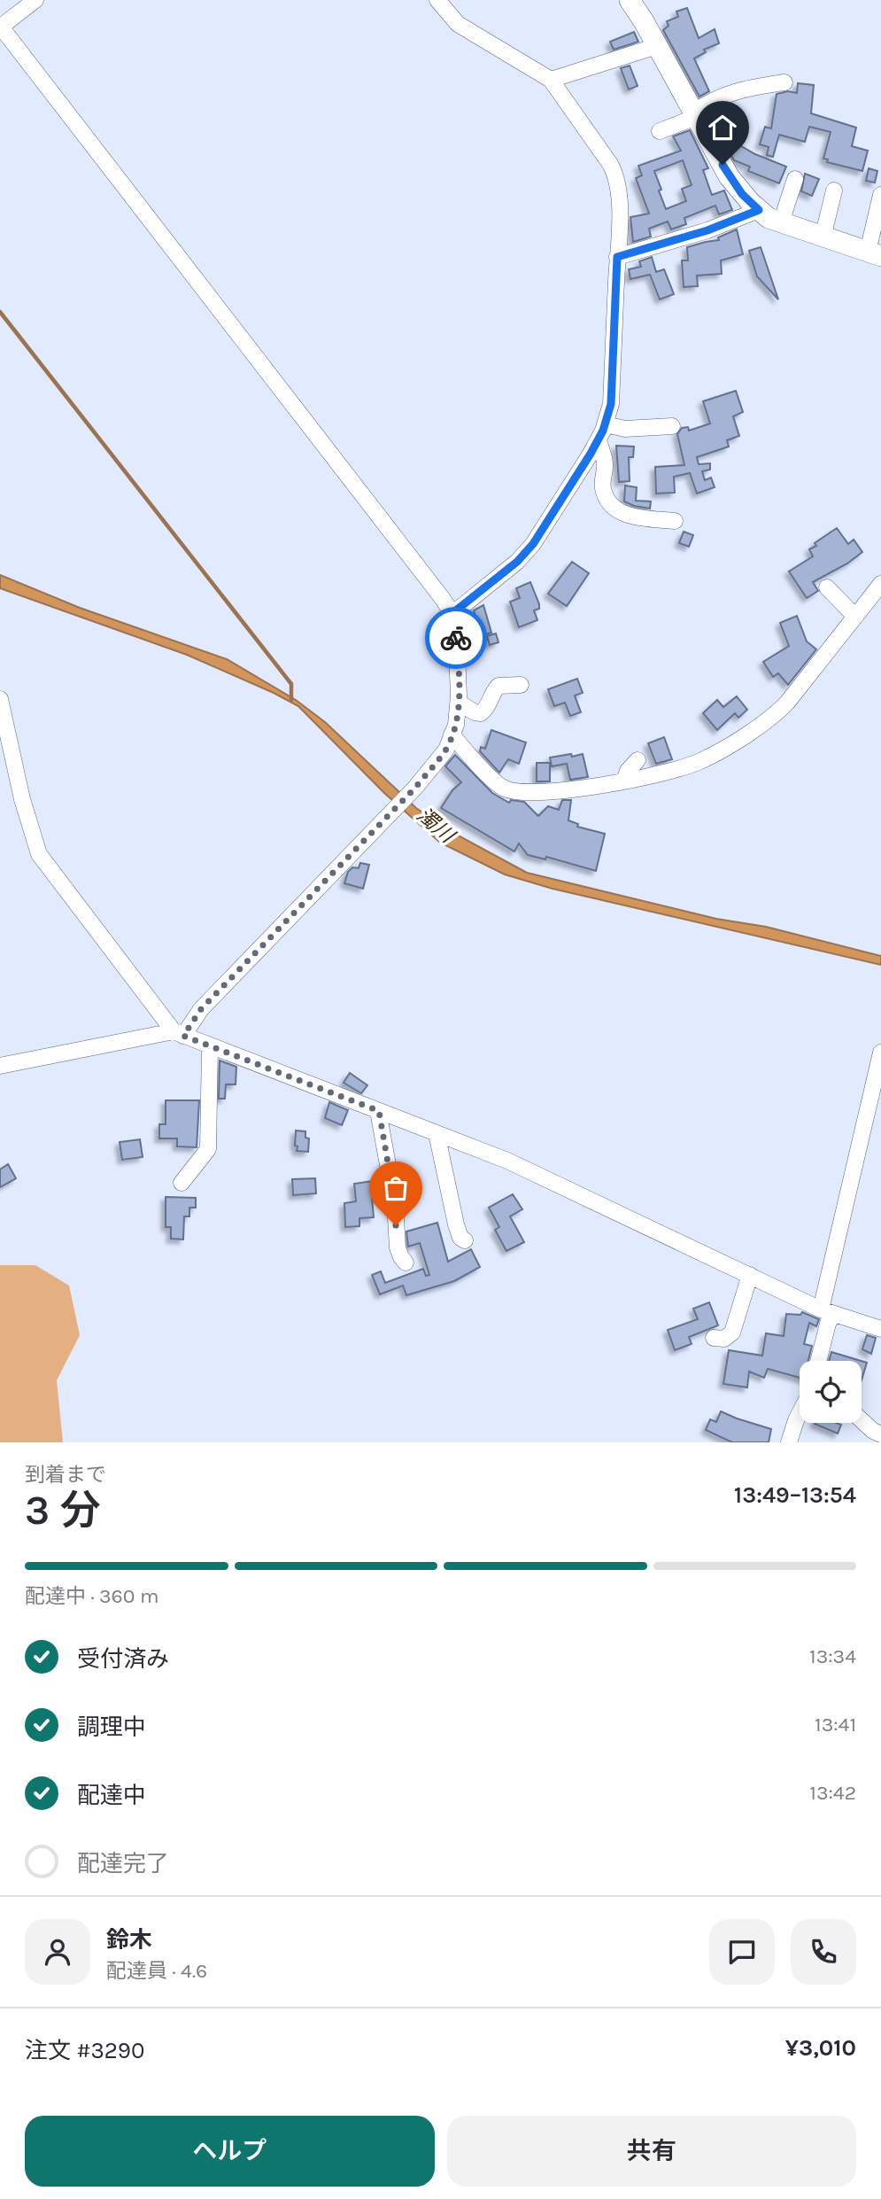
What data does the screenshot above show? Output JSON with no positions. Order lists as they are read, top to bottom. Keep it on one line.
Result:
{"water":["濁川"],"page":{"heading":["3 分","到着まで","13:49–13:54"],"panel":["鈴木","配達員 · 4.6","注文 #3290","¥3,010"],"bar":"配達中 · 360 m","list":[["受付済み","13:34"],["調理中","13:41"],["配達中","13:42"],"配達完了"],"buttons":["ヘルプ","共有"]}}
